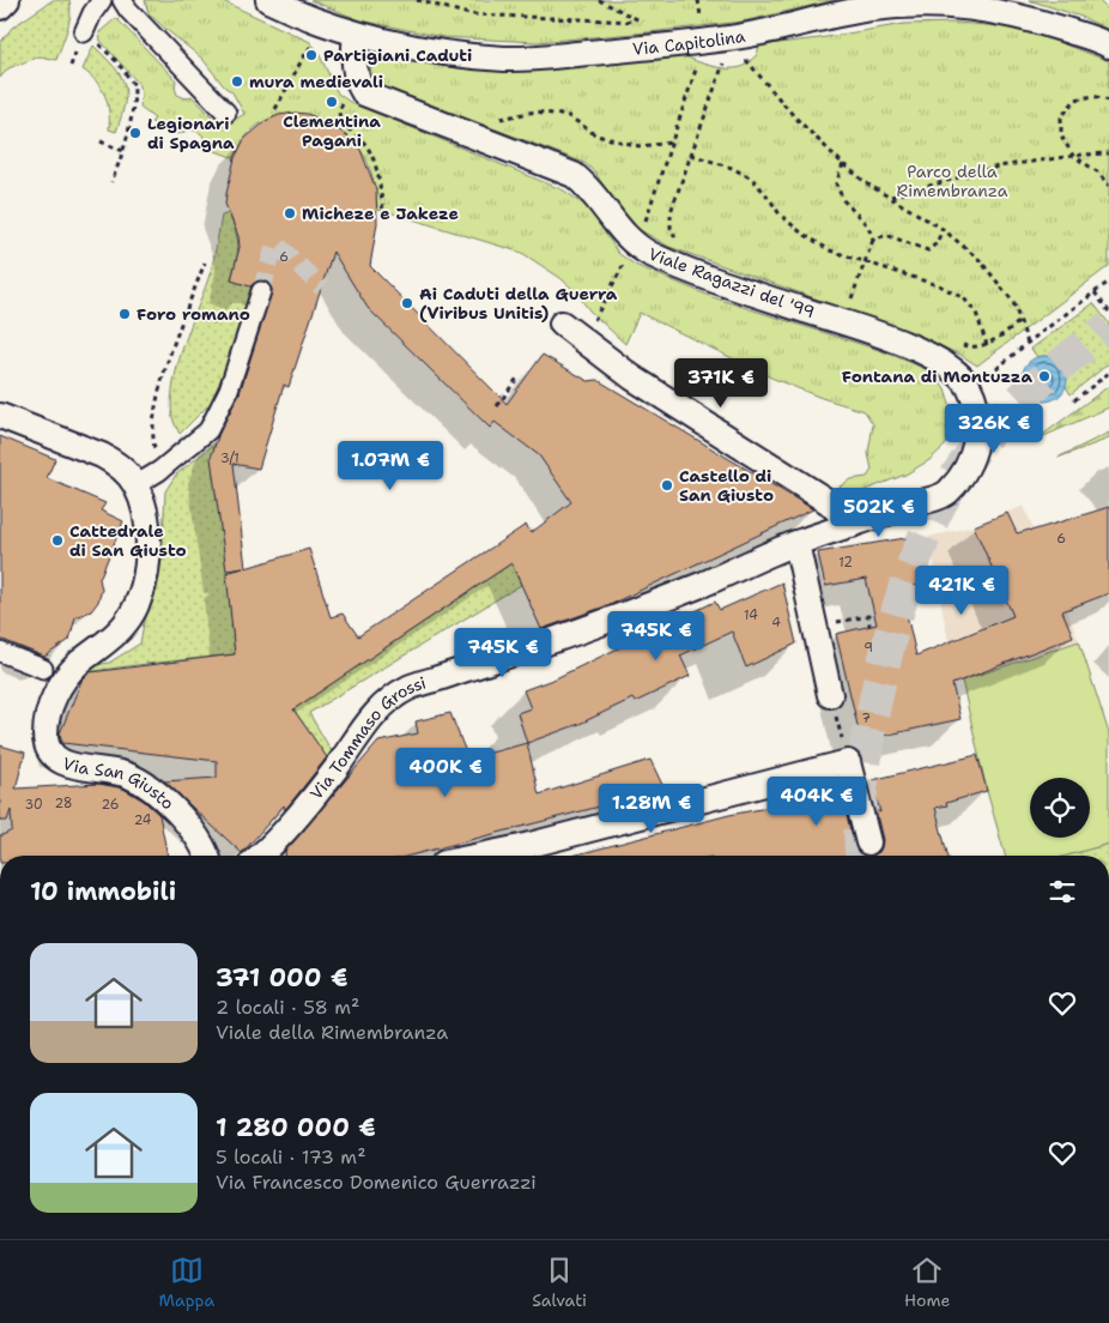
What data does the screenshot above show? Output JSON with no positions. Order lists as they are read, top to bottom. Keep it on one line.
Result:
{"streets":{"street":["Via Capitolina","Viale Ragazzi del '99","Via Tommaso Grossi","Via San Giusto"]},"crossings":[["Via Capitolina","Viale Ragazzi del '99"],["Viale Ragazzi del '99","Via Tommaso Grossi"]],"parks":["Parco della Rimembranza"],"places":["Partigiani Caduti","mura medievali","Clementina Pagani","Legionari di Spagna","Micheze e Jakeze","Ai Caduti della Guerra (Viribus Unitis)","Foro romano","Fontana di Montuzza","Castello di San Giusto","Cattedrale di San Giusto"],"house_numbers":["6","3/1","6","12","14","4","9","7","28","30","26","24"],"page":{"price":["371K €","326K €","1.07M €","502K €","421K €","745K €","745K €","400K €","404K €","1.28M €"],"heading":"10 immobili","list":[{"name":"371 000 €","note":"2 locali · 58 m² · Viale della Rimembranza"},{"name":"1 280 000 €","note":"5 locali · 173 m² · Via Francesco Domenico Guerrazzi"}],"tabs":["Mappa","Salvati","Home"]}}
